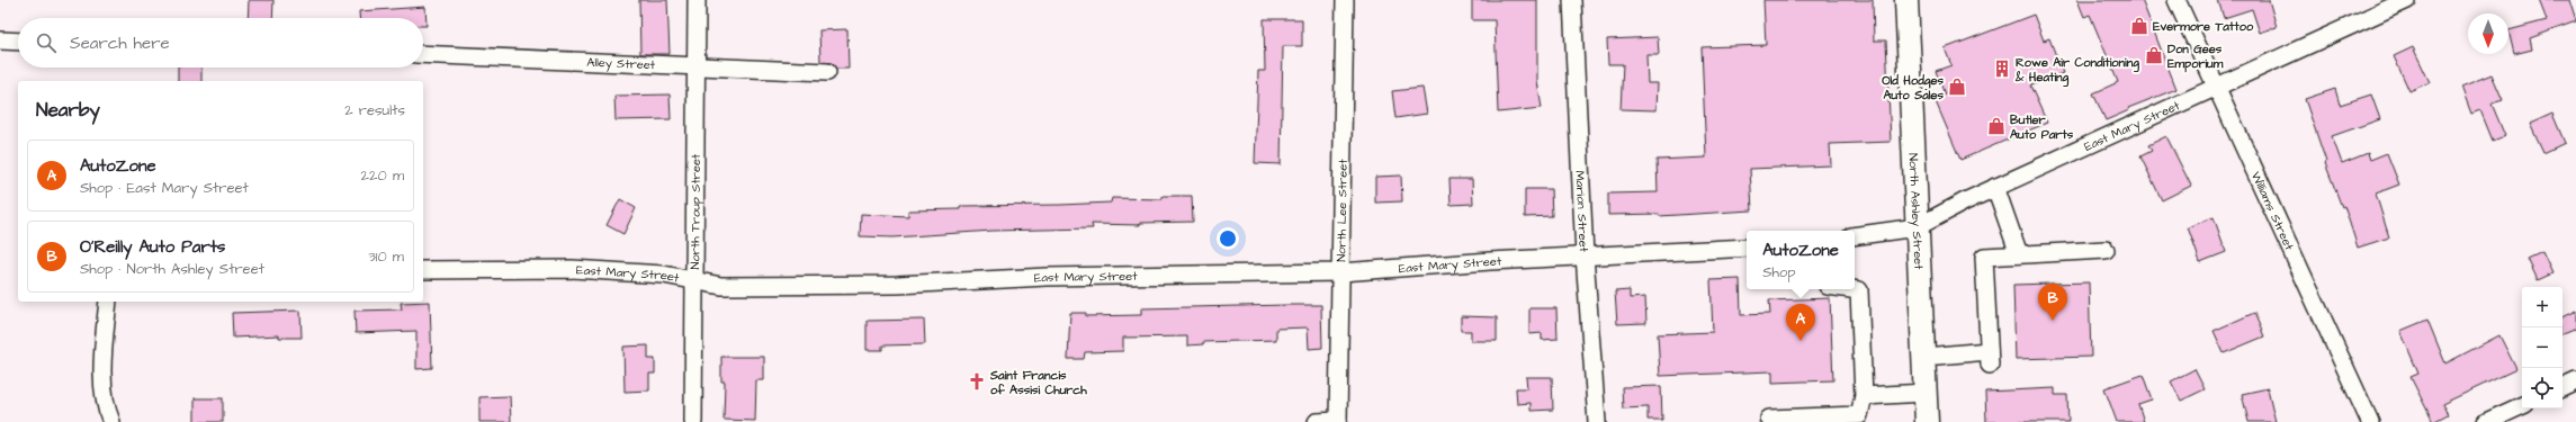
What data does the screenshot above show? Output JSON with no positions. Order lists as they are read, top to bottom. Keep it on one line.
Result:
{"streets":{"main road":["North Ashley Street"],"street":["Alley Street","East Mary Street","Williams Street","North Troup Street","North Lee Street","Marion Street"]},"crossings":[["Alley Street","North Troup Street"],["East Mary Street","Williams Street"],["East Mary Street","North Troup Street"],["East Mary Street","North Lee Street"],["East Mary Street","Marion Street"],["East Mary Street","North Ashley Street"]],"places":{"shop":["Evermore Tattoo","Don Gees Emporium","Old Hodges Auto Sales","Butler Auto Parts"],"building":["Rowe Air Conditioning & Heating"],"church":["Saint Francis of Assisi Church"]},"north":"bottom","page":{"search":"Search here","heading":["Nearby","2 results"],"list":[{"mark":"A","name":"AutoZone","note":"Shop · East Mary Street","value":"220 m"},{"mark":"B","name":"O'Reilly Auto Parts","note":"Shop · North Ashley Street","value":"310 m"}],"popup":["AutoZone","Shop"],"pins":["B","A"],"map_buttons":["+","−"]}}
